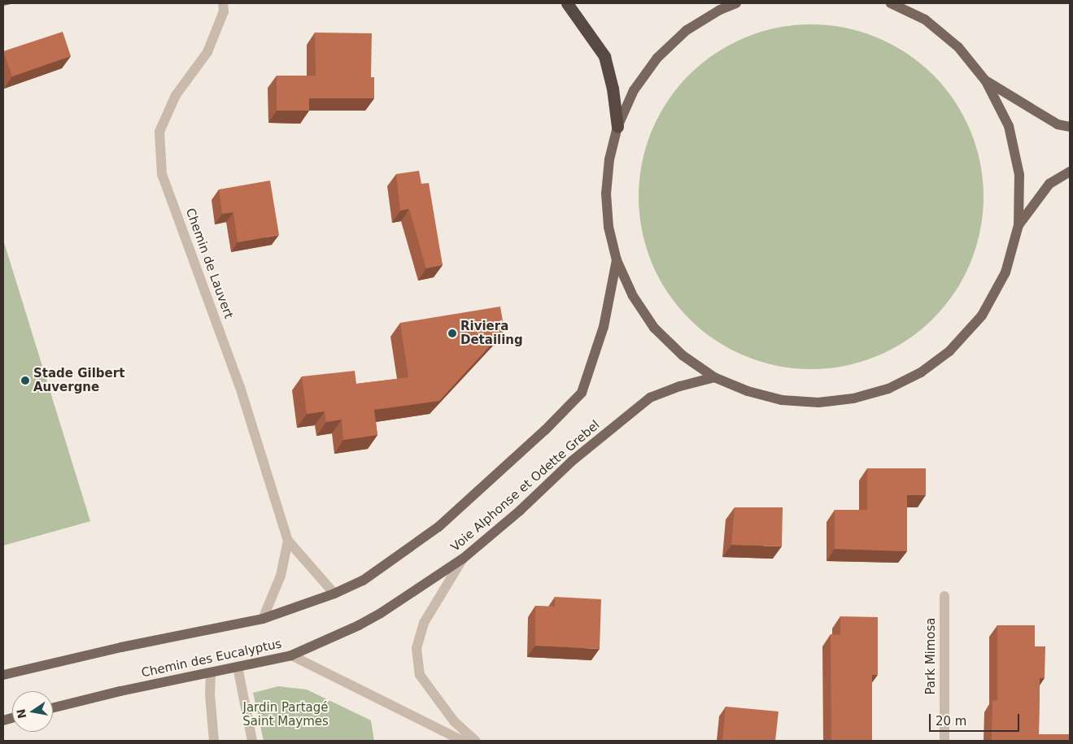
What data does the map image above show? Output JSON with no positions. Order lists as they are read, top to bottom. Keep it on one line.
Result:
{"streets":{"main road":["Voie Alphonse et Odette Grebel","Chemin des Eucalyptus"],"street":["Chemin de Lauvert","Park Mimosa"]},"crossings":[["Voie Alphonse et Odette Grebel","Chemin des Eucalyptus"]],"parks":["Jardin Partagé Saint Maymes"],"places":["Riviera Detailing","Stade Gilbert Auvergne"],"scale_bar":"20 m","north":"left"}
